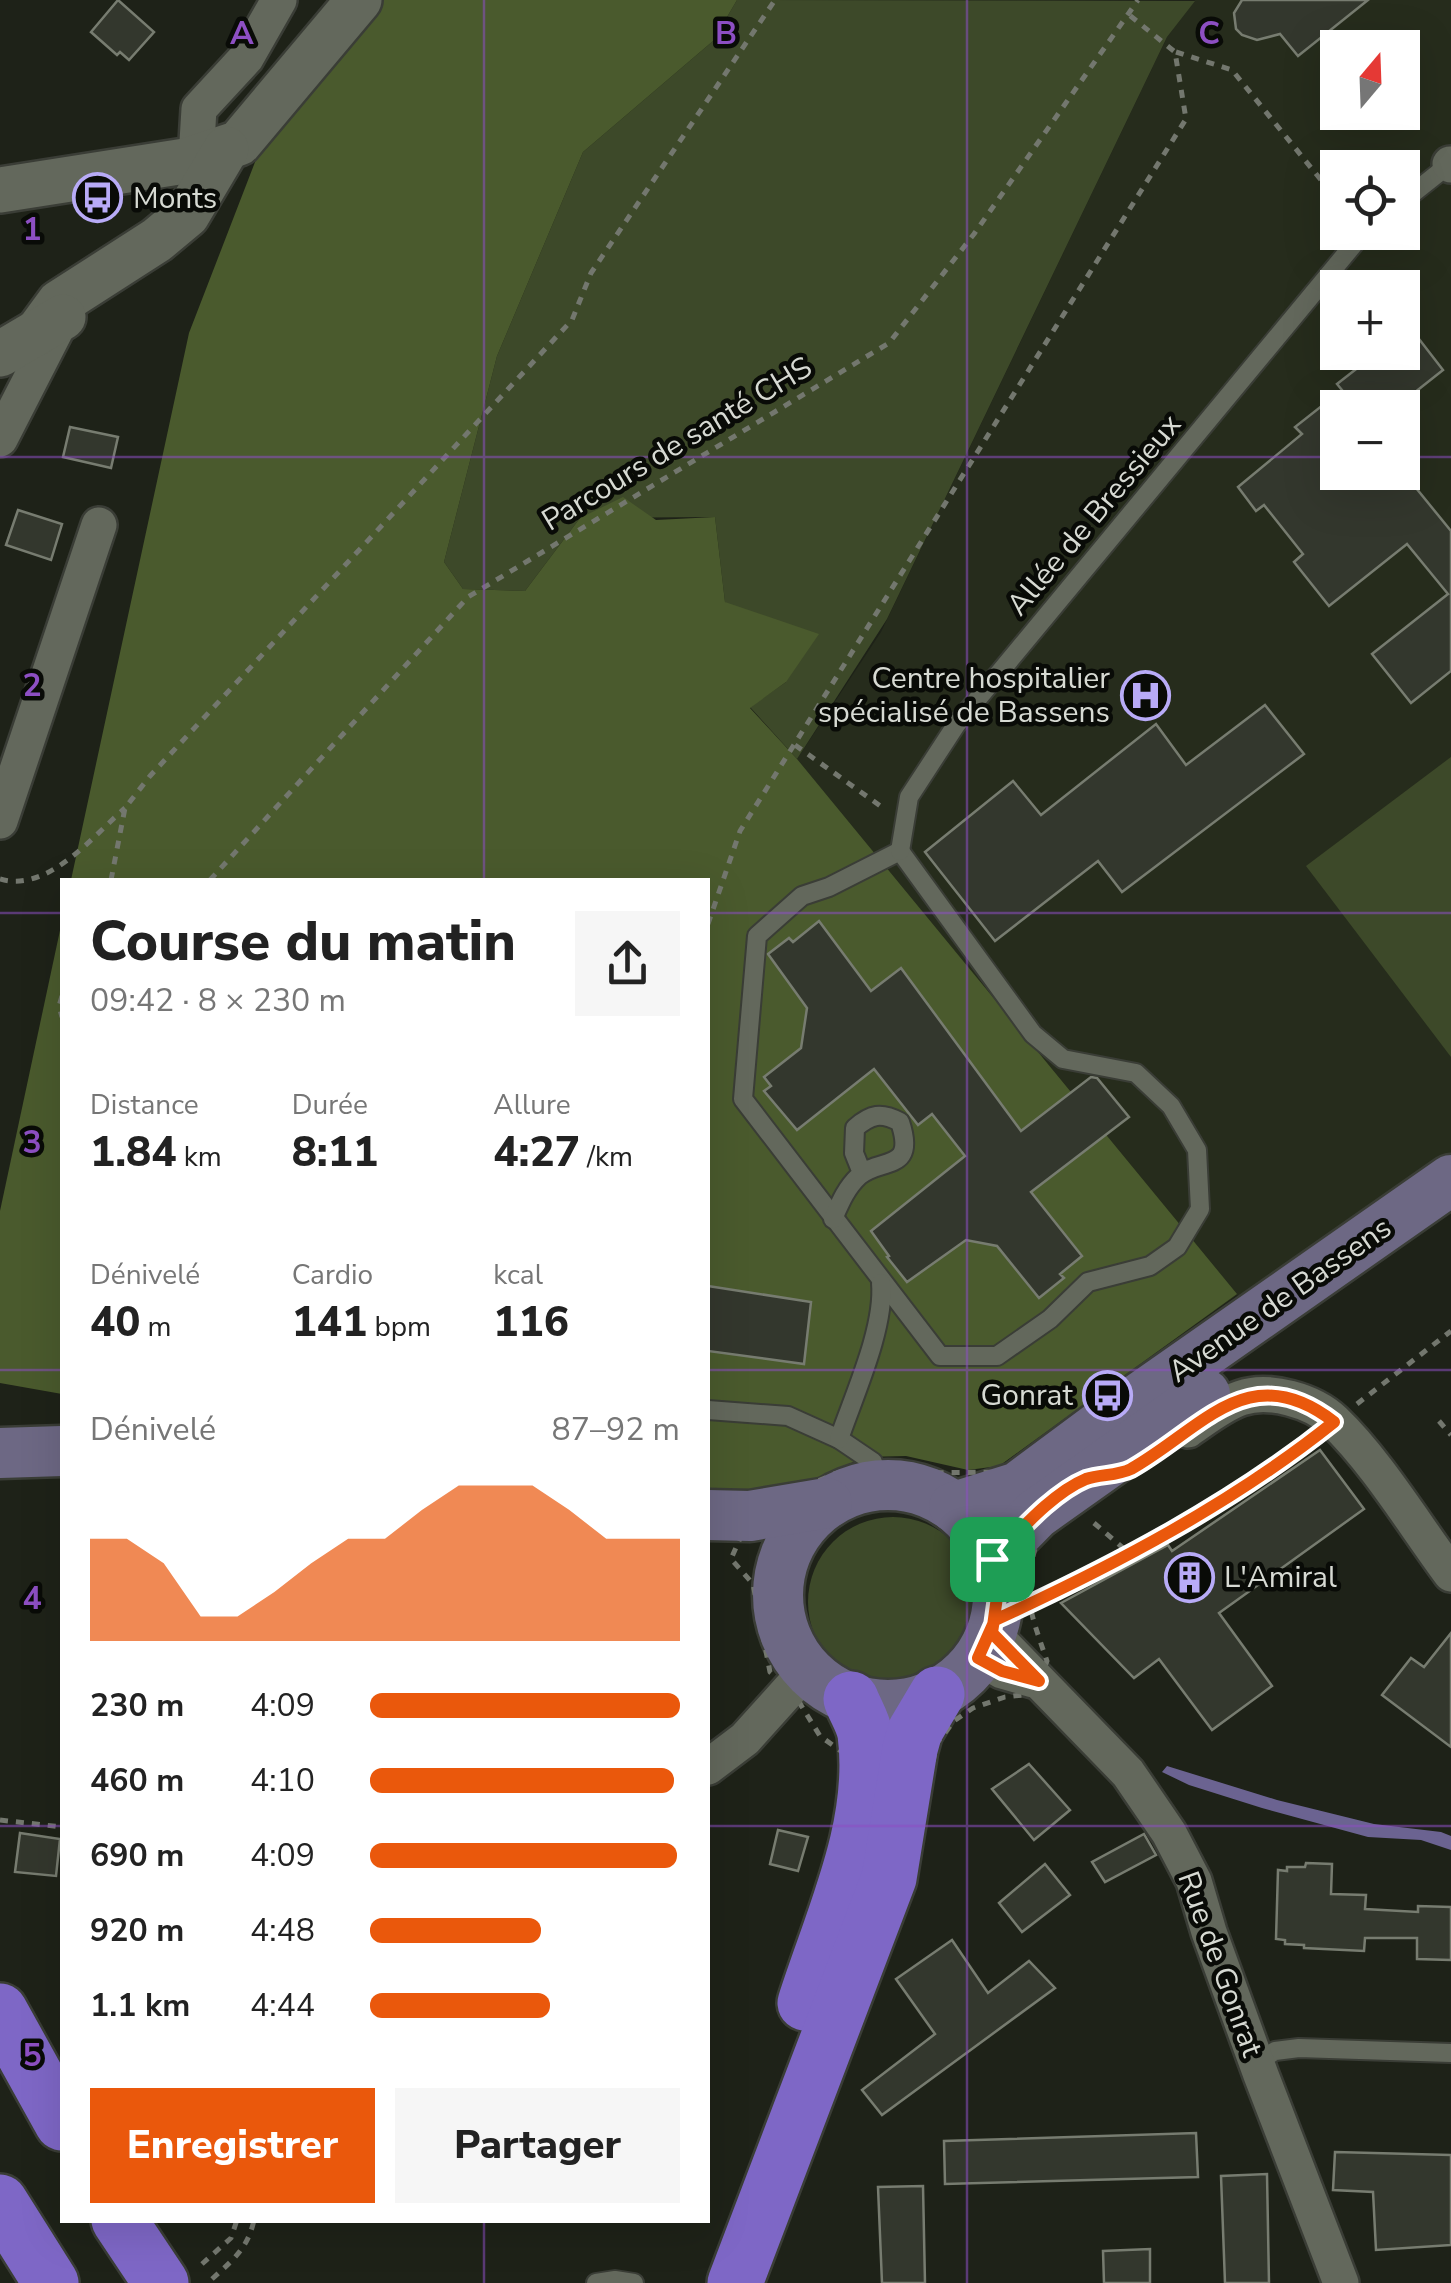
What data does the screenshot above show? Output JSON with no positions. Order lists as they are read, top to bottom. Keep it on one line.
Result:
{"streets":{"main road":["Avenue de Bassens"],"street":["Rue de Gonrat"],"lane":["Allée de Bressieux"],"path":["Parcours de santé CHS"]},"crossings":[["Avenue de Bassens","Rue de Gonrat"]],"places":{"bus stop":["Monts","Gonrat"],"hospital":["Centre hospitalier spécialisé de Bassens"],"building":["L'Amiral"]},"north":"top","page":{"map_buttons":["+","−"],"heading":["Course du matin","09:42 · 8 × 230 m"],"stats":[["Distance","1.84 km"],["Durée","8:11"],["Allure","4:27 /km"],["Dénivelé","40 m"],["Cardio","141 bpm"],["kcal","116"]],"chart":["Dénivelé","87–92 m"],"list":[{"name":"230 m","note":"4:09"},{"name":"460 m","note":"4:10"},{"name":"690 m","note":"4:09"},{"name":"920 m","note":"4:48"},{"name":"1.1 km","note":"4:44"}],"buttons":["Enregistrer","Partager"]},"grid":{"columns":["A","B","C"],"rows":["1","2","3","4","5"]}}
